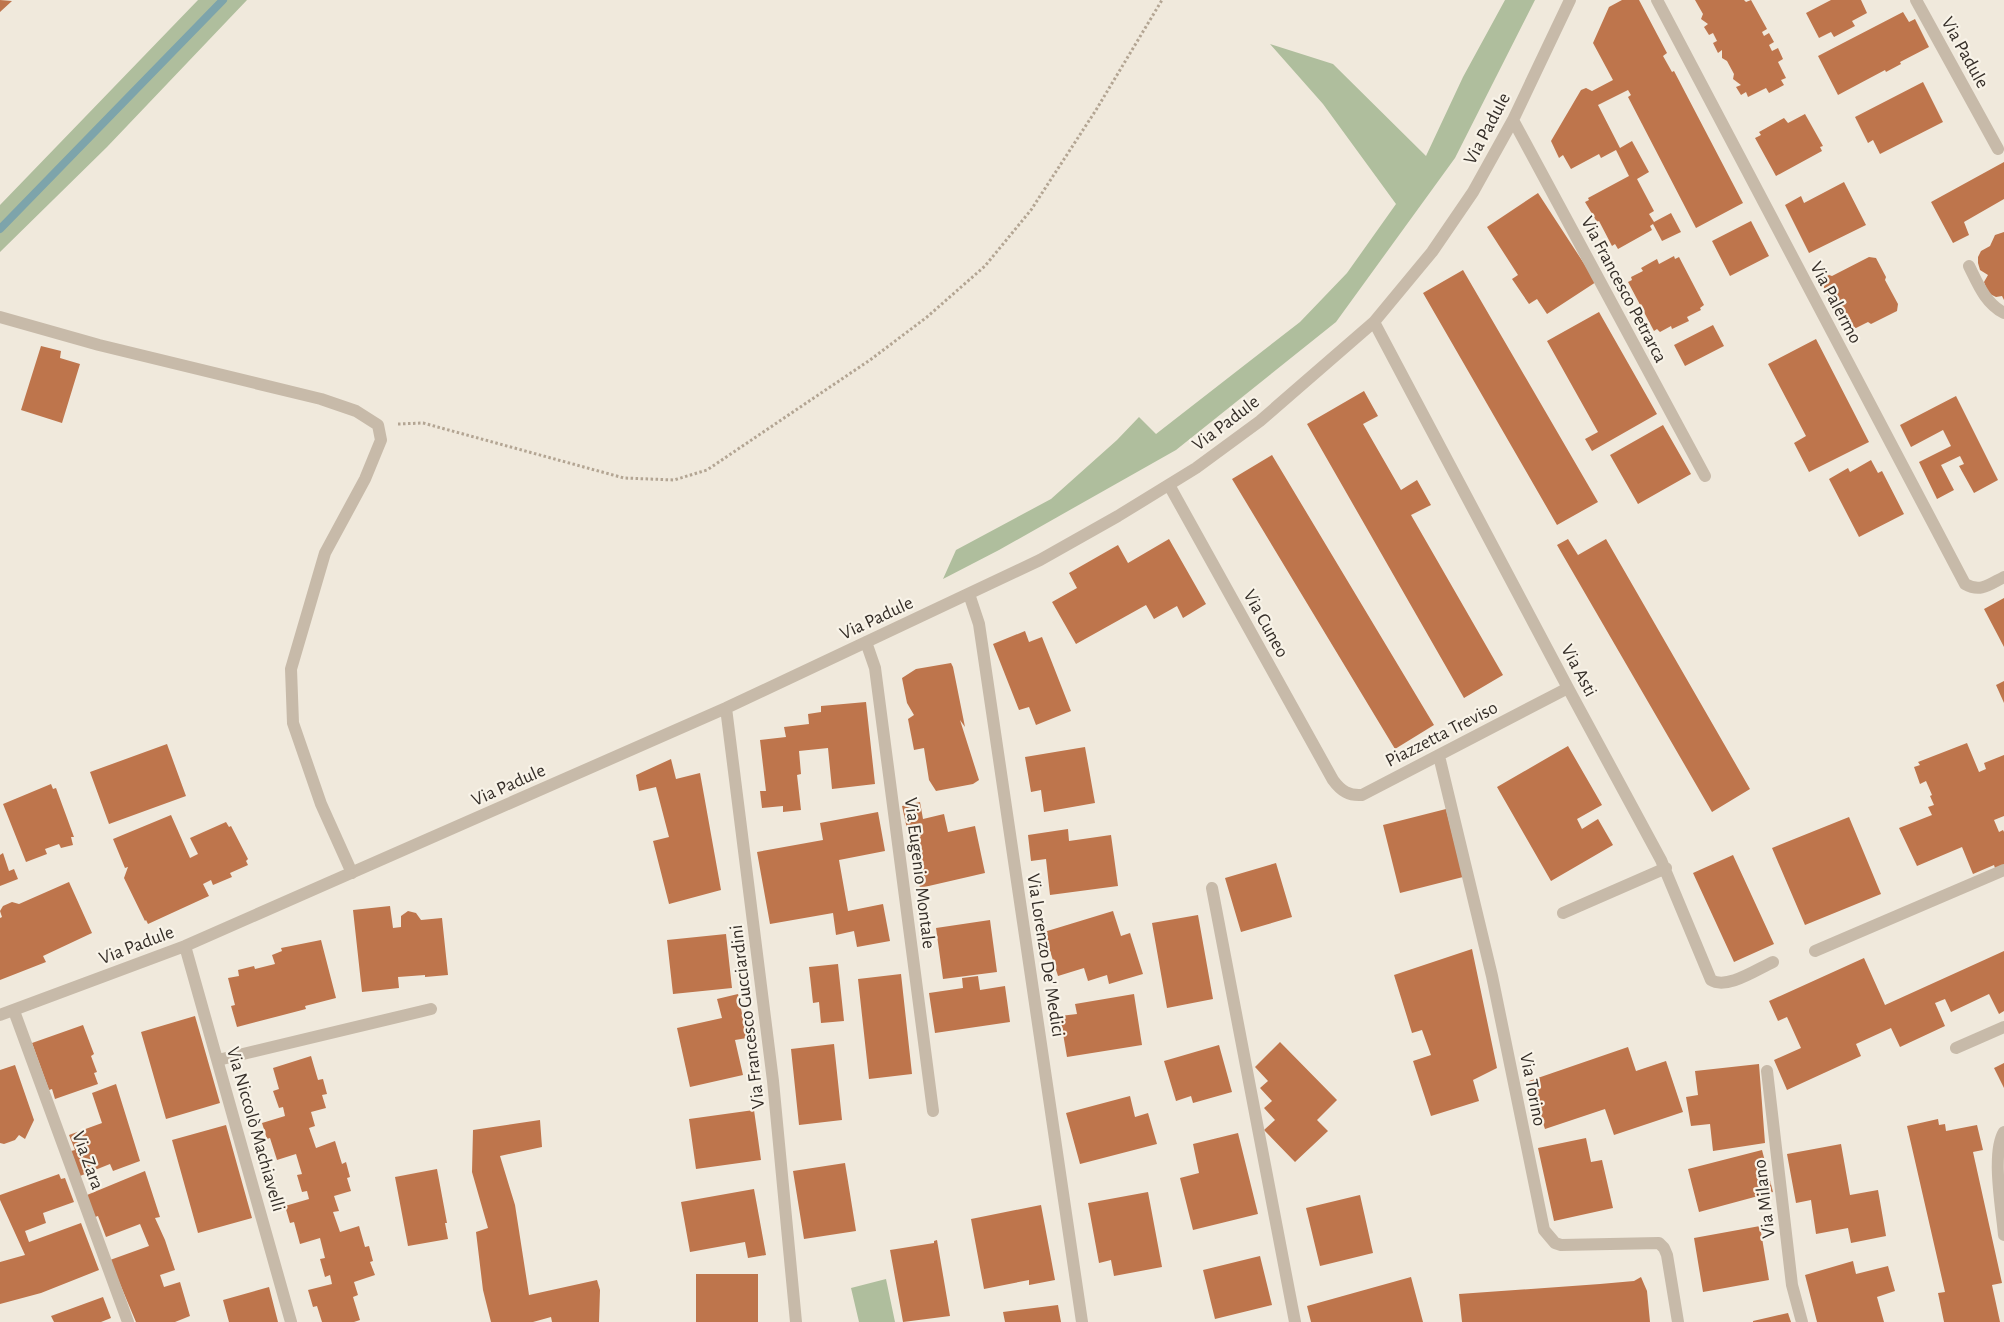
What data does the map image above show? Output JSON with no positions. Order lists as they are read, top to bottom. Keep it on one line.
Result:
{"streets":{"street":["Via Padule","Via Francesco Petrarca","Via Palermo","Via Cuneo","Via Asti","Piazzetta Treviso","Via Eugenio Montale","Via Lorenzo De' Medici","Via Francesco Gucciardini","Via Torino","Via Niccolò Machiavelli","Via Zara","Via Milano"]},"crossings":[["Via Padule","Via Francesco Petrarca"],["Via Padule","Via Cuneo"],["Via Padule","Via Asti"],["Via Padule","Via Eugenio Montale"],["Via Padule","Via Lorenzo De' Medici"],["Via Padule","Via Francesco Gucciardini"],["Via Padule","Via Niccolò Machiavelli"],["Via Padule","Via Zara"],["Via Cuneo","Piazzetta Treviso"],["Via Asti","Piazzetta Treviso"],["Piazzetta Treviso","Via Torino"]]}
